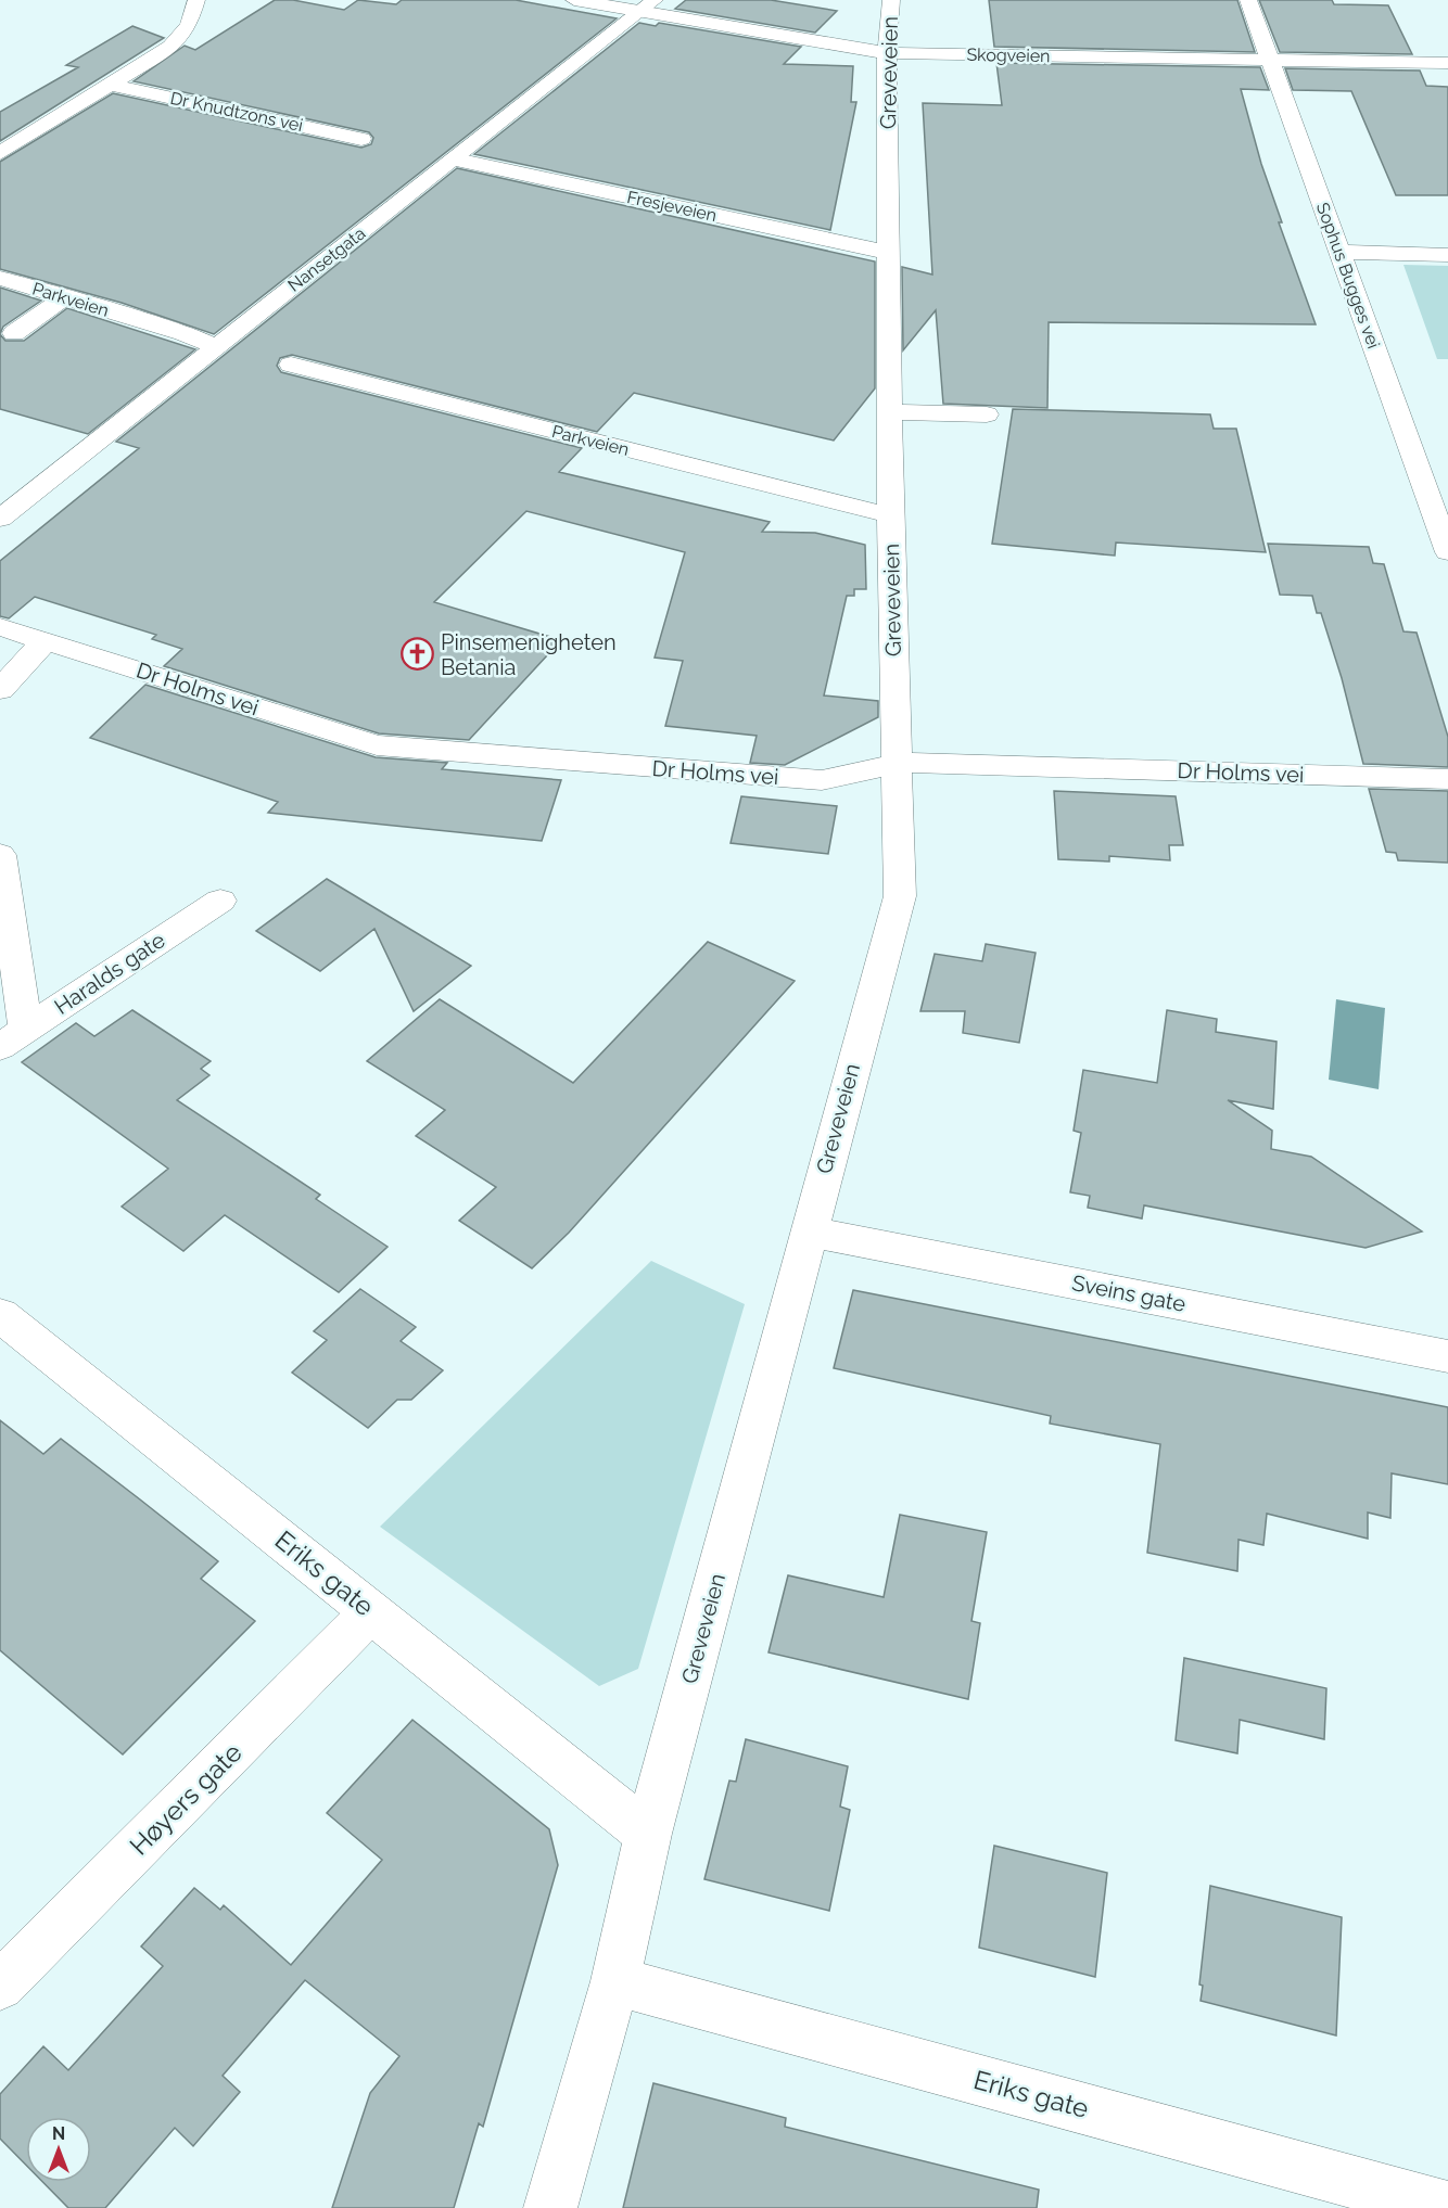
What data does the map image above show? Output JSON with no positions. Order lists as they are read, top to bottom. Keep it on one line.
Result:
{"streets":{"street":["Skogveien","Greveveien","Dr Knudtzons vei","Fresjeveien","Nansetgata","Sophus Bugges vei","Parkveien","Dr Holms vei","Haralds gate","Sveins gate","Eriks gate","Høyers gate"]},"crossings":[["Skogveien","Greveveien"],["Skogveien","Nansetgata"],["Skogveien","Sophus Bugges vei"],["Greveveien","Fresjeveien"],["Greveveien","Parkveien"],["Greveveien","Dr Holms vei"],["Greveveien","Sveins gate"],["Greveveien","Eriks gate"],["Fresjeveien","Nansetgata"],["Nansetgata","Parkveien"],["Eriks gate","Høyers gate"]],"places":{"church":["Pinsemenigheten Betania"]},"north":"top"}
